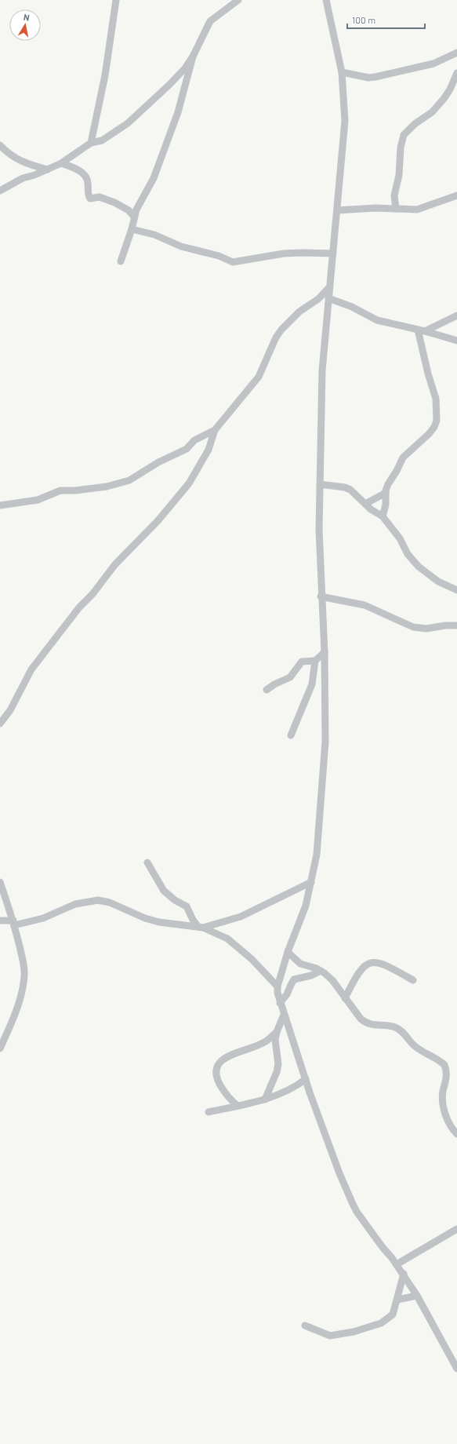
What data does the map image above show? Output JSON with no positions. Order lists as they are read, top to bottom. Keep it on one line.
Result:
{"scale_bar":"100 m","north":"top"}
